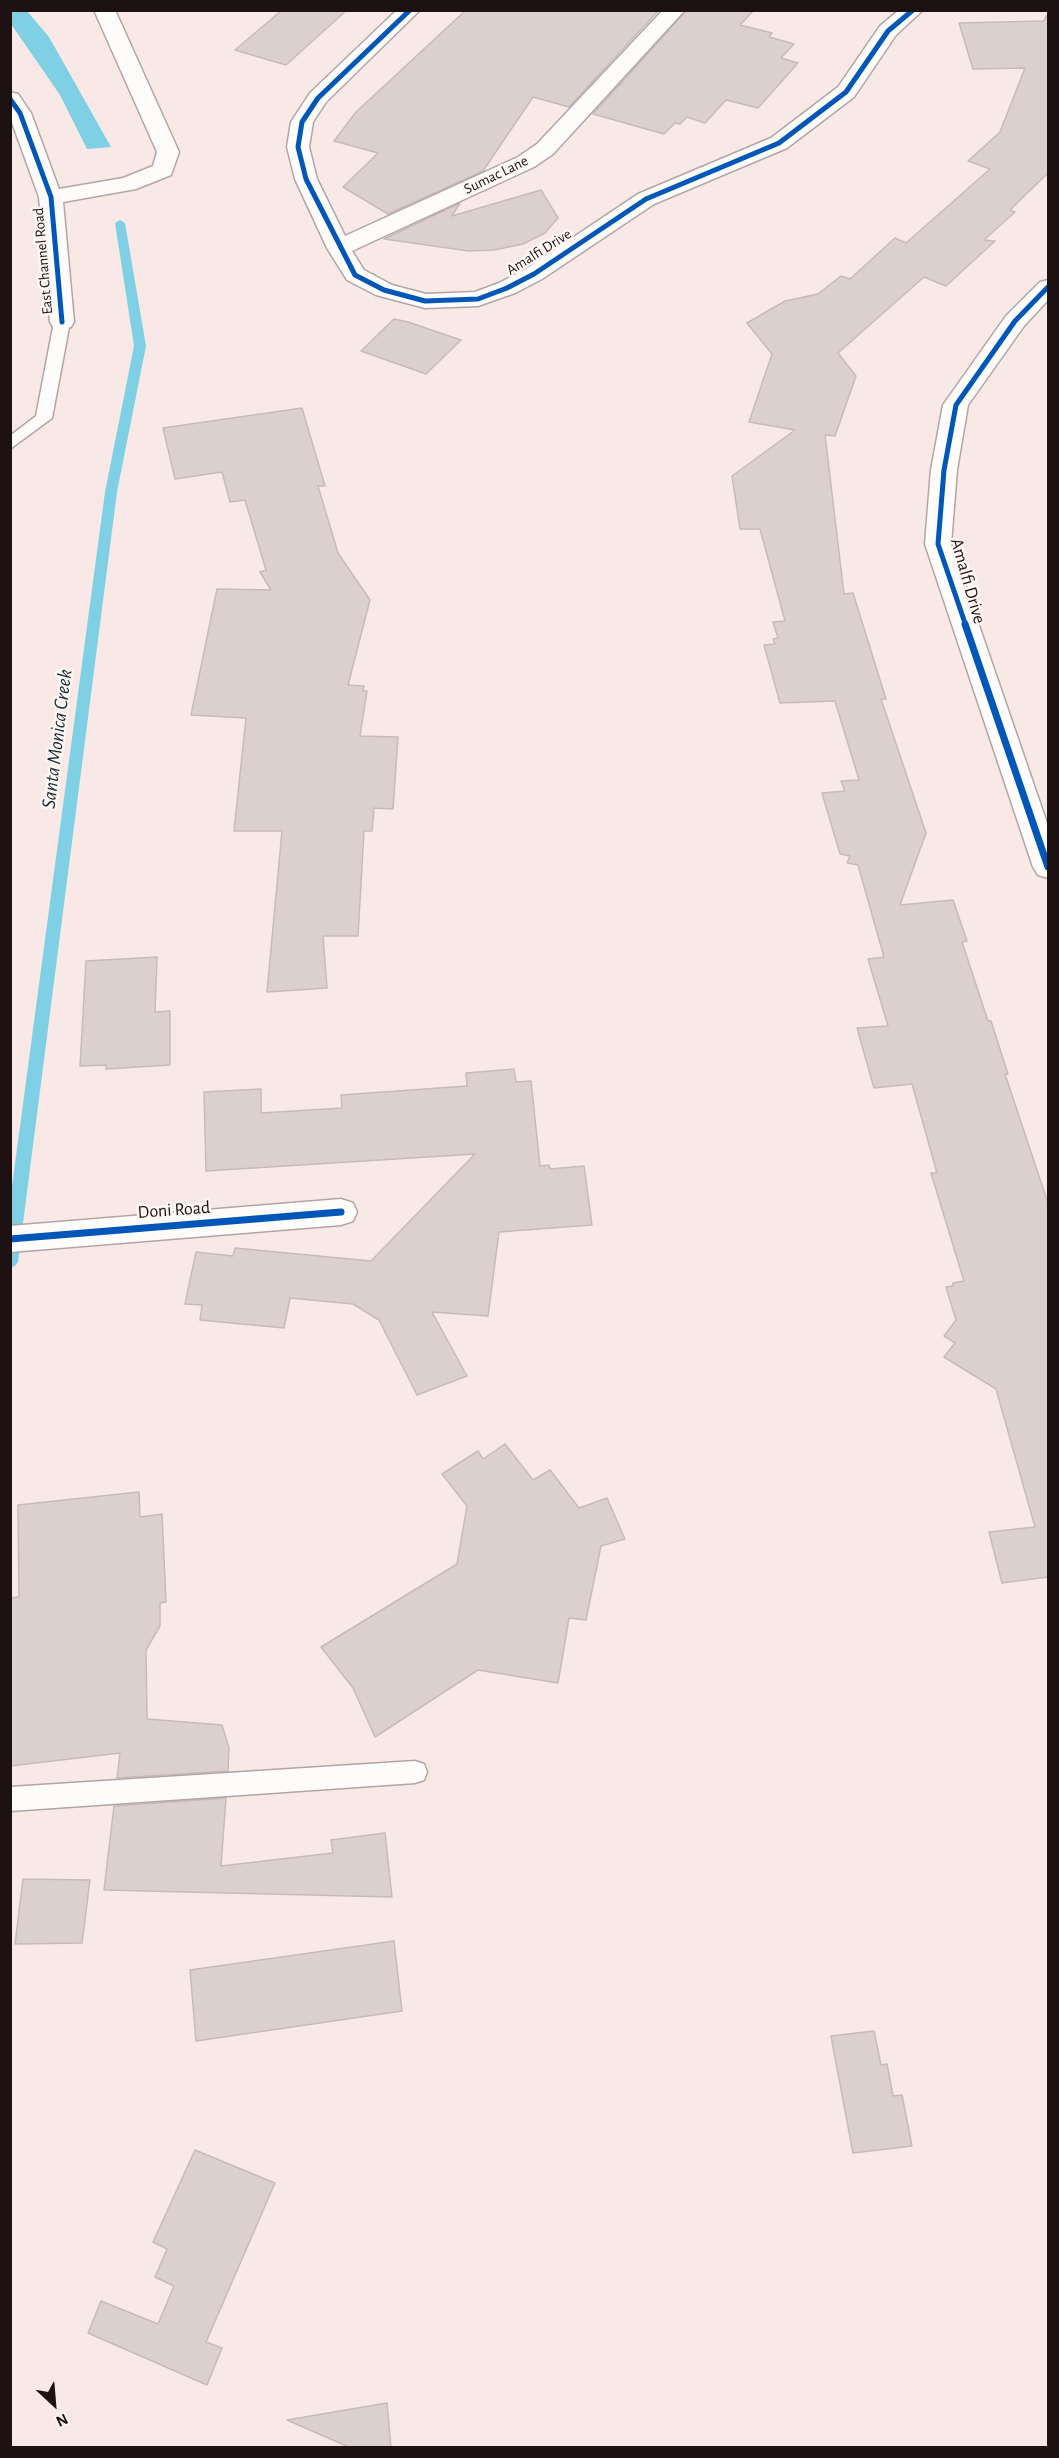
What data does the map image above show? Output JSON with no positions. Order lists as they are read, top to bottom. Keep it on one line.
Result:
{"streets":{"street":["Sumac Lane","Amalfi Drive","East Channel Road","Doni Road"]},"crossings":[["Sumac Lane","Amalfi Drive"]],"water":["Santa Monica Creek"],"north":"bottom right"}
